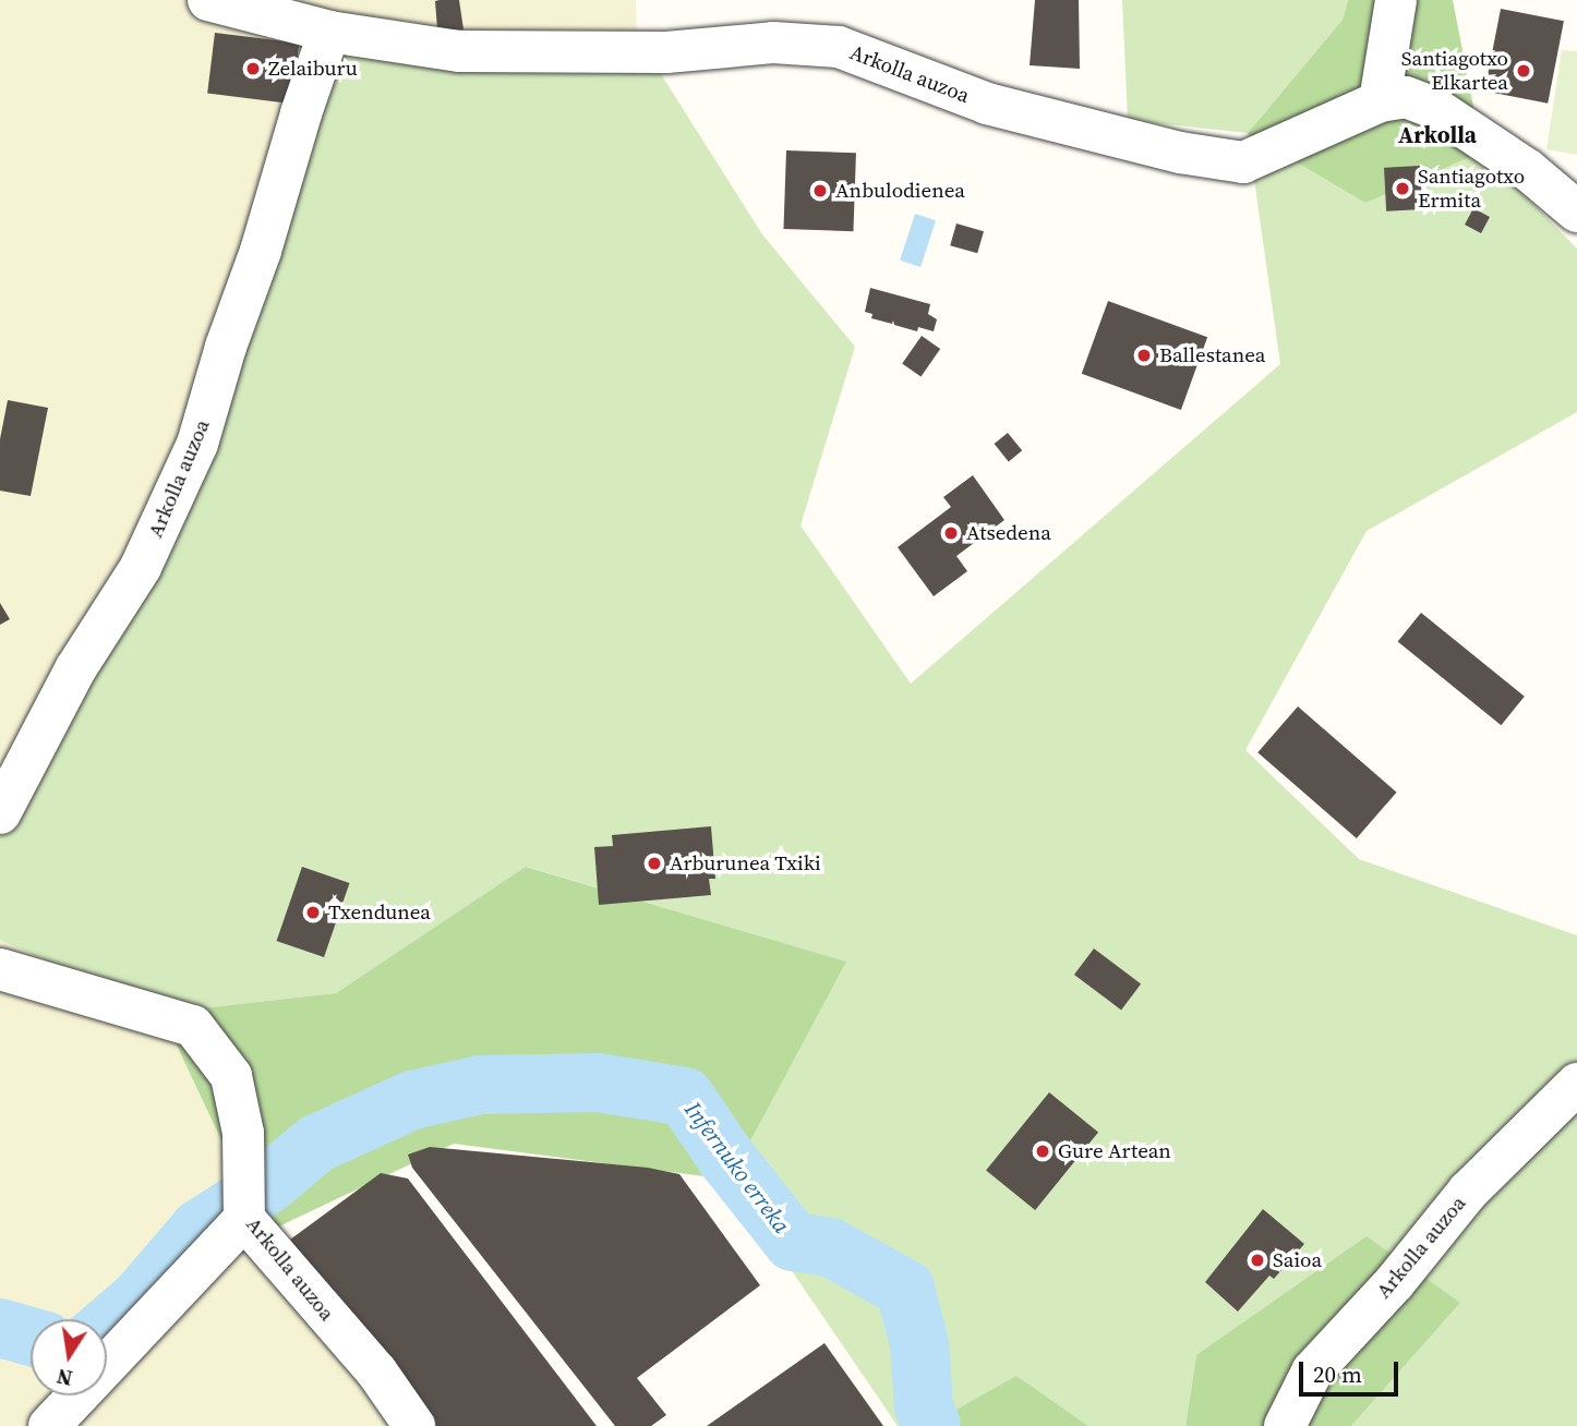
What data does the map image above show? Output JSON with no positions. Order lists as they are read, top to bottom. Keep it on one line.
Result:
{"streets":{"street":["Arkolla auzoa"]},"districts":["Arkolla"],"water":["Infernuko erreka"],"places":["Zelaiburu","Santiagotxo Elkartea","Santiagotxo Ermita","Anbulodienea","Ballestanea","Atsedena","Arburunea Txiki","Txendunea","Gure Artean","Saioa"],"scale_bar":"20 m","north":"bottom"}
